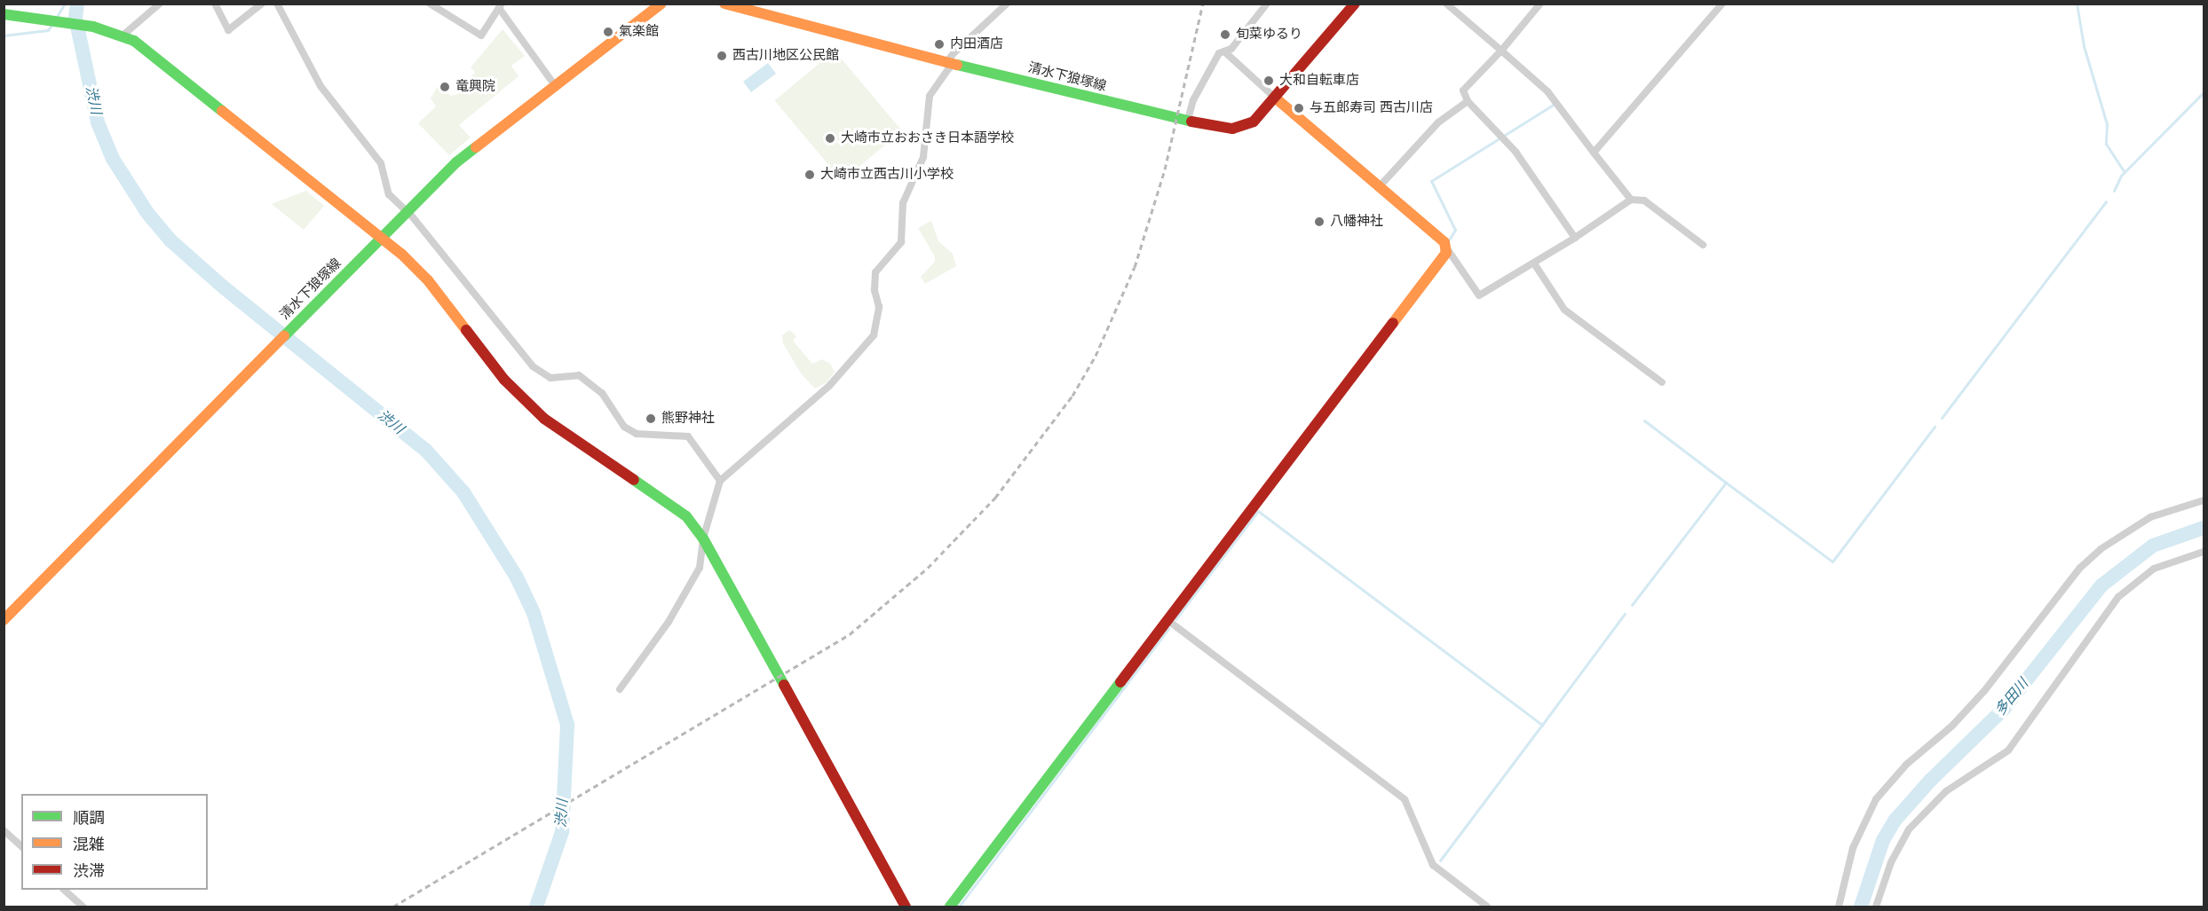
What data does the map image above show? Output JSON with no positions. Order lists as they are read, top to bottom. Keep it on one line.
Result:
{"streets":{"street":["清水下狼塚線"]},"water":["渋川","多田川"],"places":["氣楽館","旬菜ゆるり","内田酒店","西古川地区公民館","大和自転車店","竜興院","与五郎寿司 西古川店","大崎市立おおさき日本語学校","大崎市立西古川小学校","八幡神社","熊野神社"],"legend":["順調","混雑","渋滞"]}
